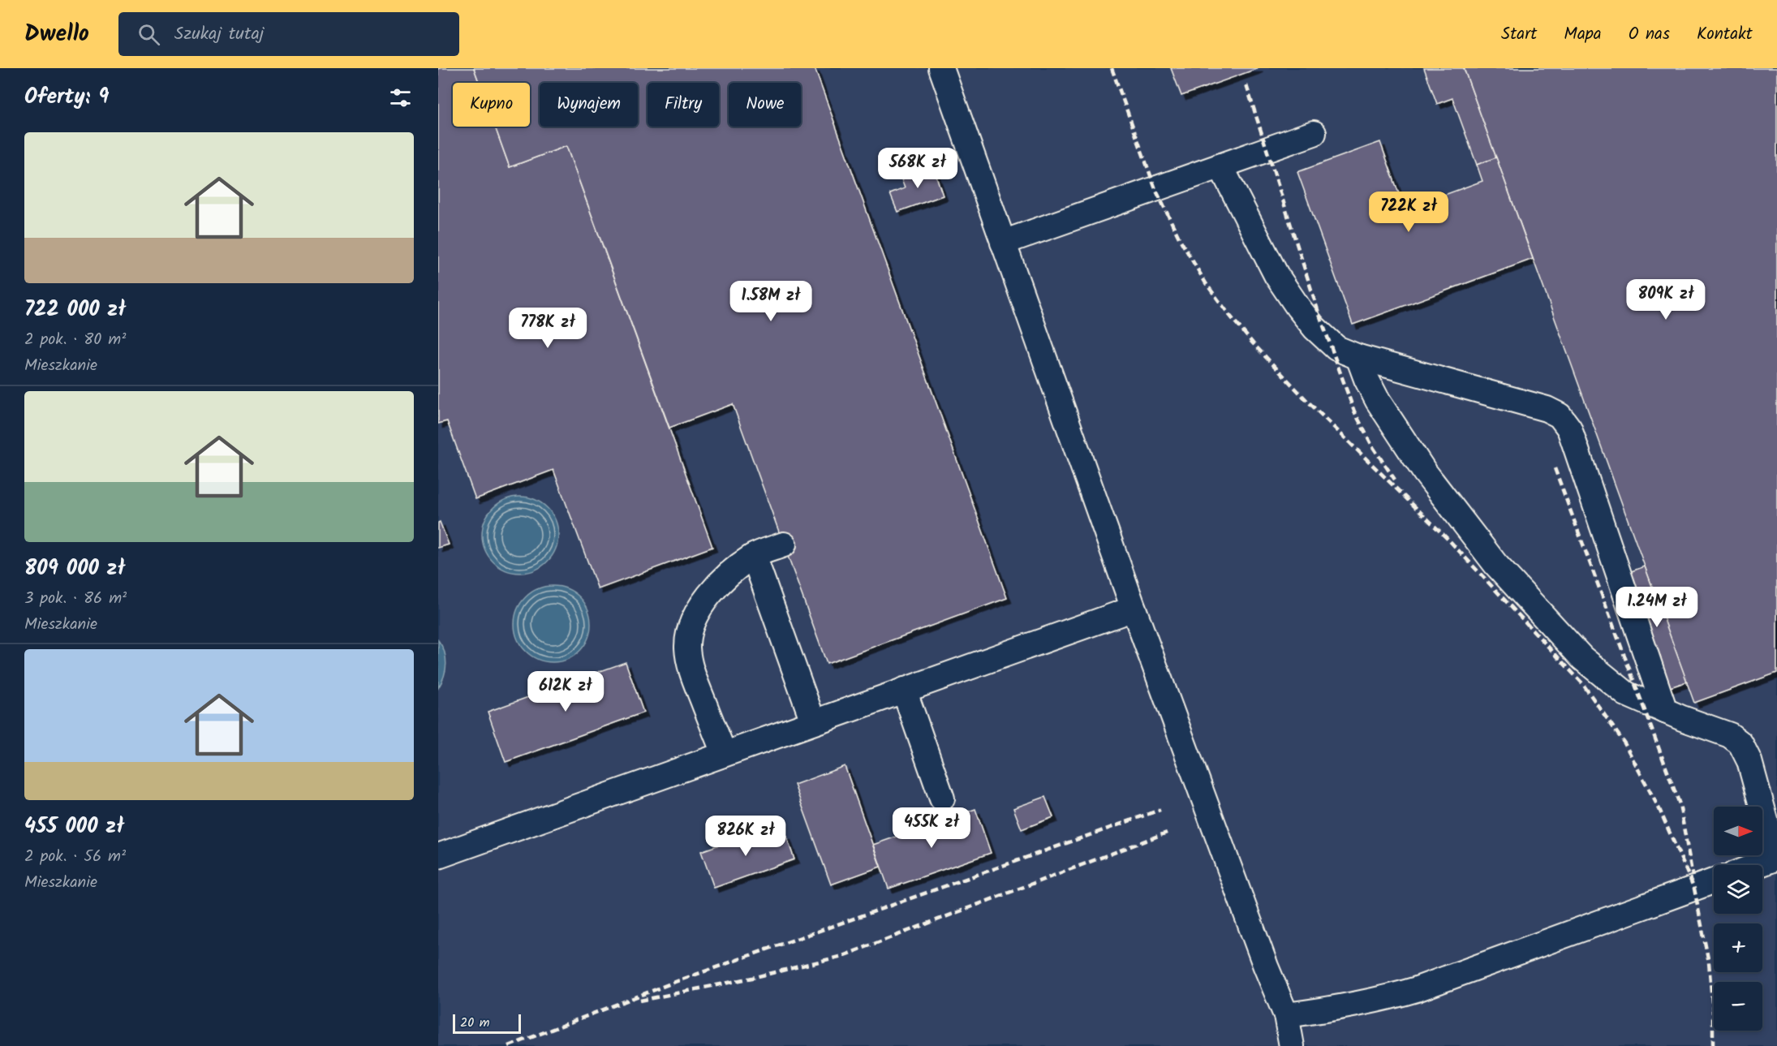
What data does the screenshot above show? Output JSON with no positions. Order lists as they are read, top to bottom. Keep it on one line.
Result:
{"scale_bar":"20 m","north":"right","page":{"header":"Dwello","search":"Szukaj tutaj","nav":["Start","Mapa","O nas","Kontakt"],"heading":"Oferty: 9","chip":["Kupno","Wynajem","Filtry","Nowe"],"list":[{"name":"722 000 zł","note":"2 pok. · 80 m² · Mieszkanie"},{"name":"809 000 zł","note":"3 pok. · 86 m² · Mieszkanie"},{"name":"455 000 zł","note":"2 pok. · 56 m² · Mieszkanie"}],"price":["568K zł","722K zł","809K zł","1.58M zł","778K zł","1.24M zł","612K zł","455K zł","826K zł"],"map_buttons":["+","−"],"scale":"20 m"}}
